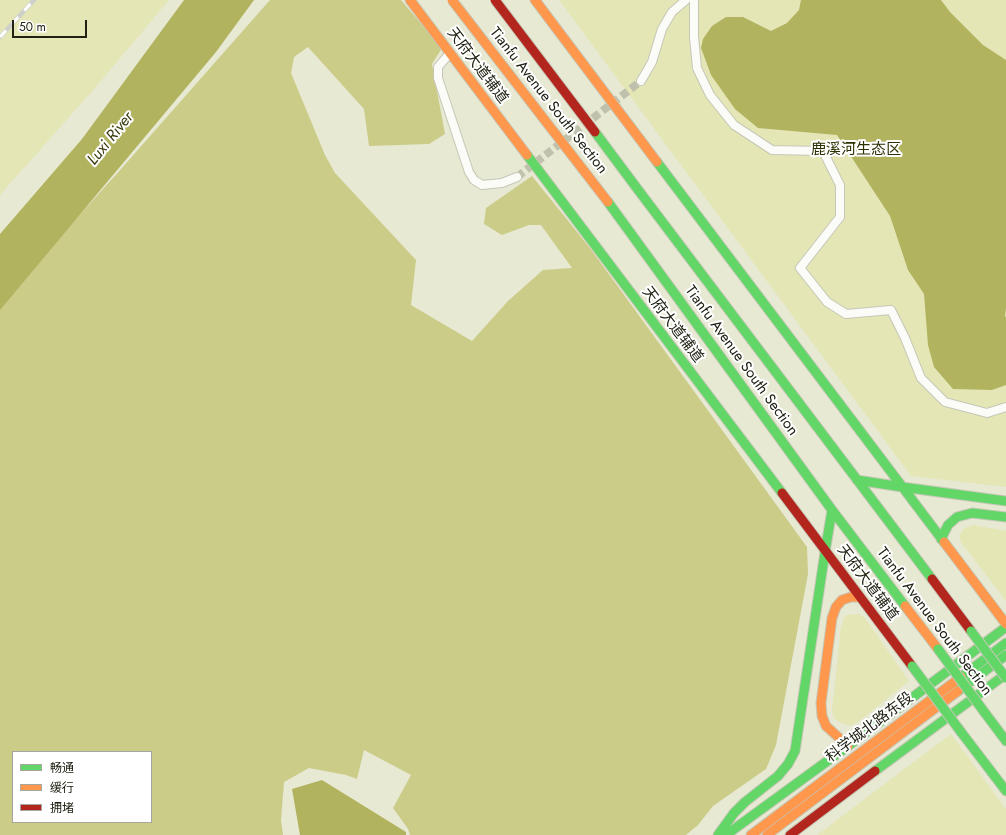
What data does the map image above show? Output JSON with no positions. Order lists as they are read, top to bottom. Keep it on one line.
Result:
{"streets":{"main road":["天府大道辅道","Tianfu Avenue South Section","科学城北路东段"]},"water":["Luxi River"],"parks":["鹿溪河生态区"],"legend":["畅通","缓行","拥堵"],"scale_bar":"50 m"}
